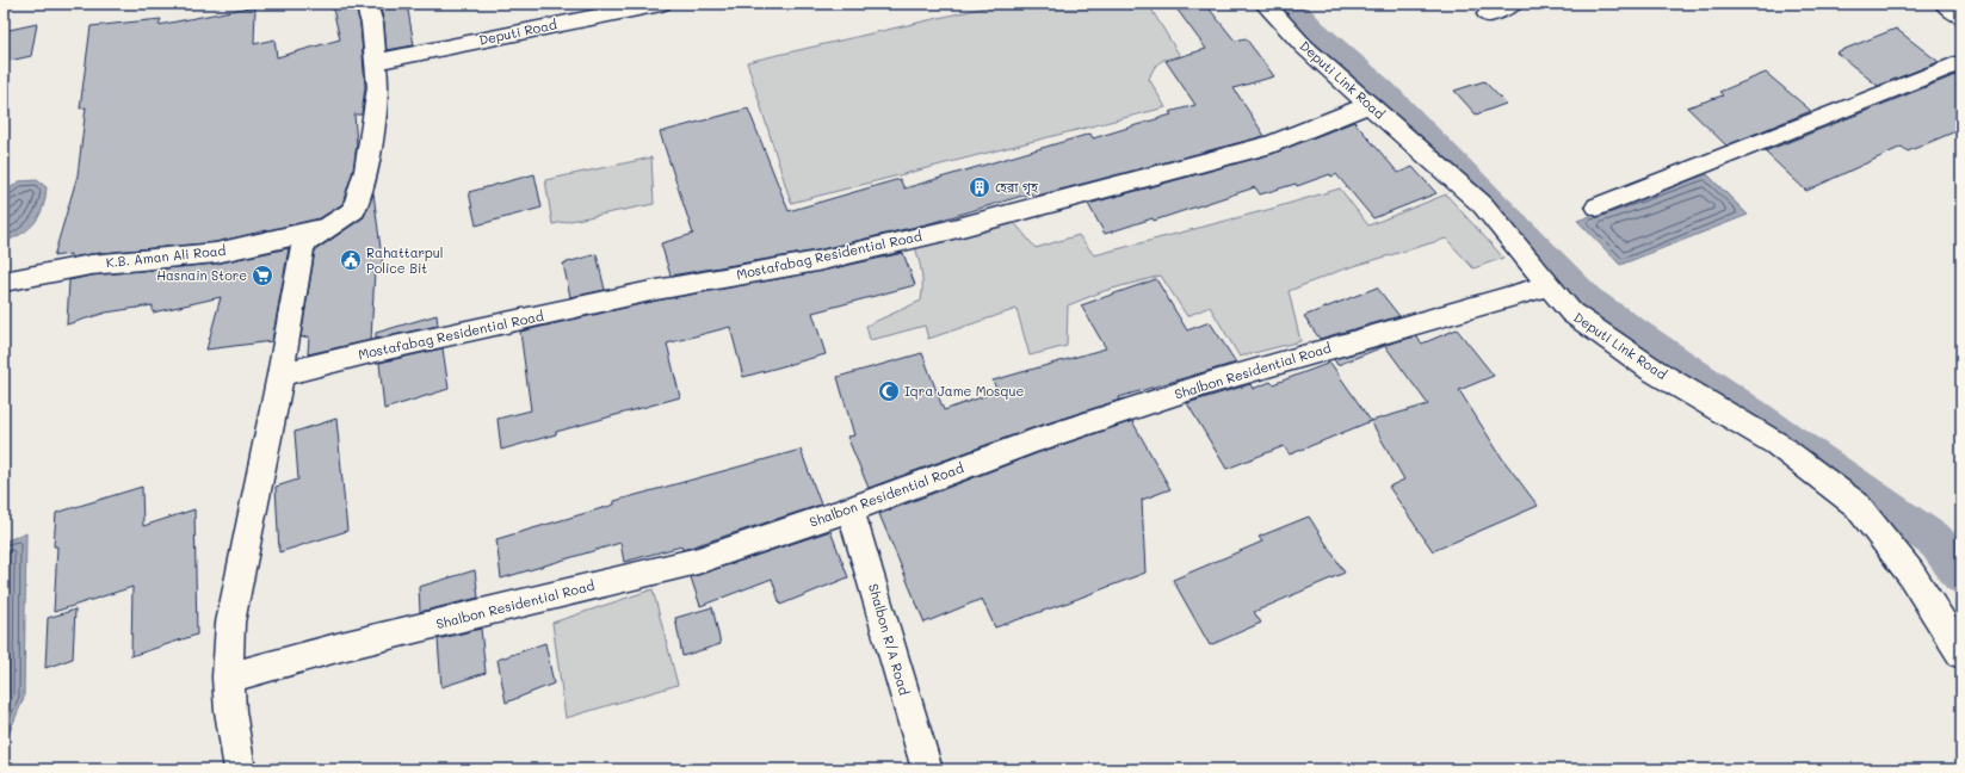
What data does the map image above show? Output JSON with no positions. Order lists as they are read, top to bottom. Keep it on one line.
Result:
{"streets":{"street":["Deputi Road","Deputi Link Road","Mostafabag Residential Road","K.B. Aman Ali Road","Shalbon Residential Road","Shalbon R/A Road"]},"crossings":[["Deputi Link Road","Mostafabag Residential Road"],["Shalbon Residential Road","Shalbon R/A Road"]],"places":{"building":["হেরা গৃহ"],"public building":["Rahattarpul Police Bit"],"supermarket":["Hasnain Store"],"mosque":["Iqra Jame Mosque"]}}
